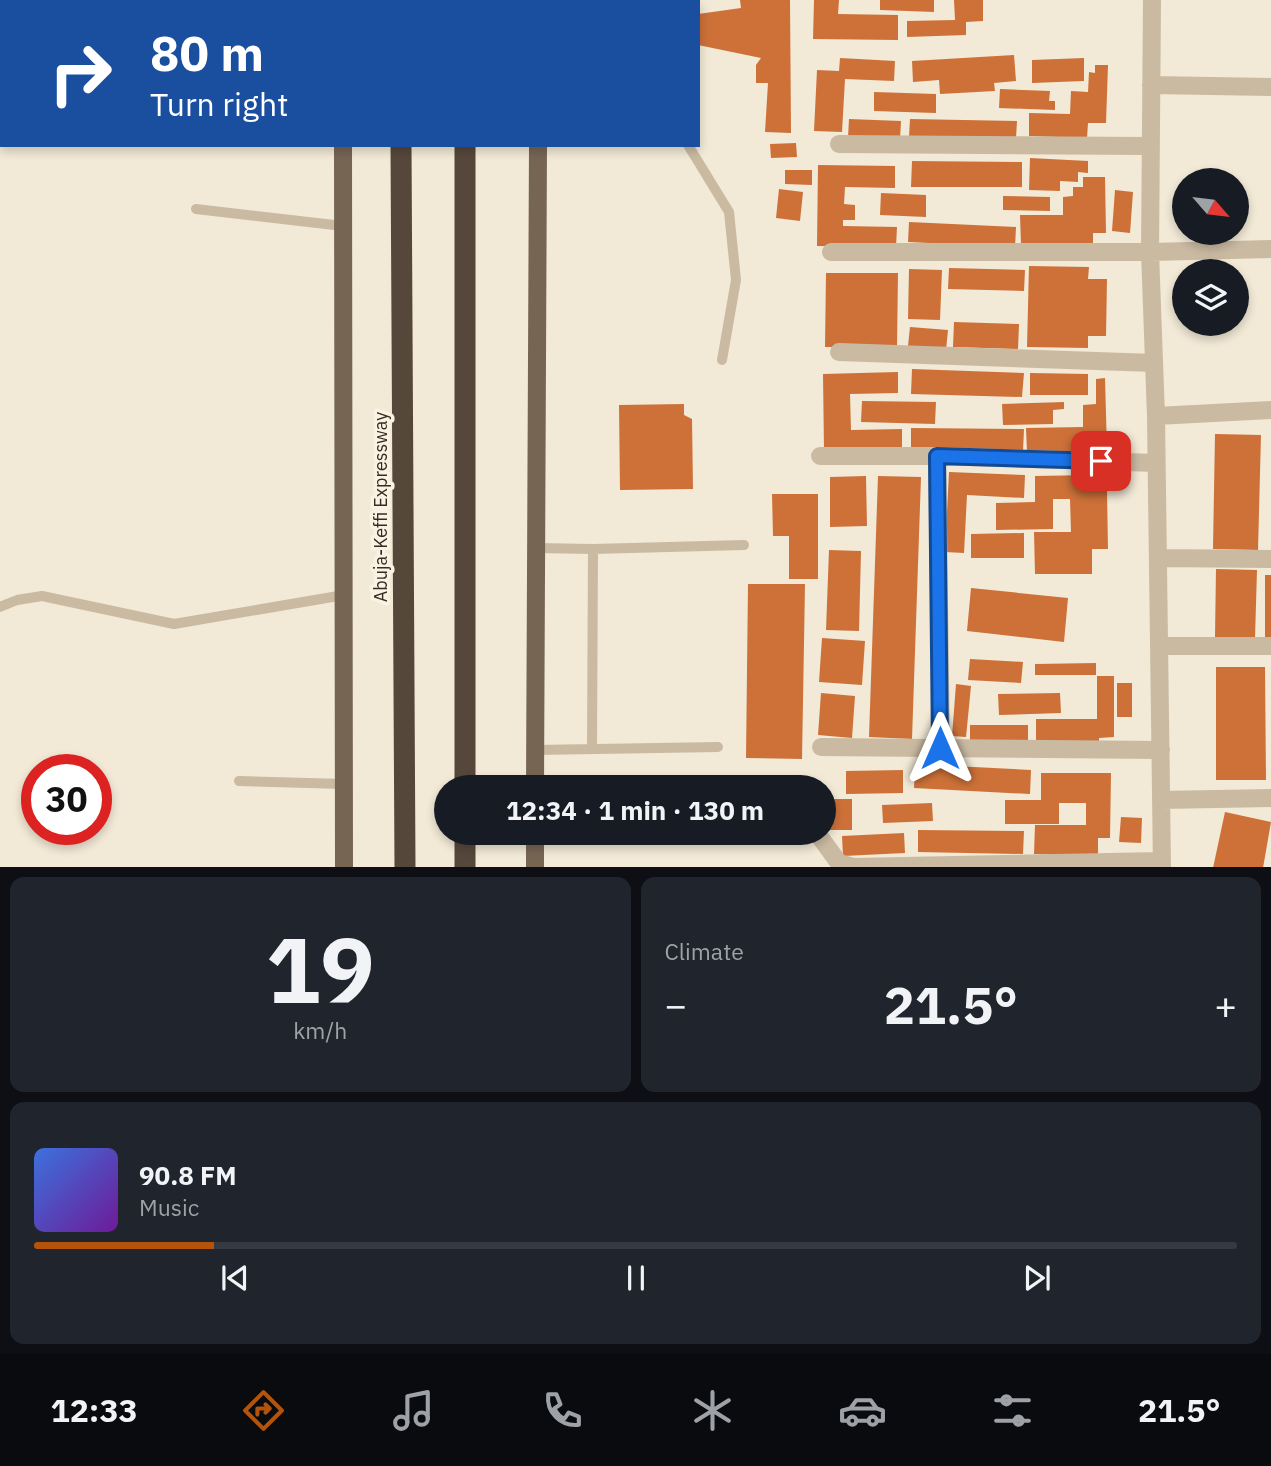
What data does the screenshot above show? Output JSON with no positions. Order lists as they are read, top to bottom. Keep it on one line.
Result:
{"streets":{"highway":["Abuja-Keffi Expressway"]},"north":"bottom right","page":{"turn":["80 m","Turn right"],"limit":"30","trip":"12:34 · 1 min · 130 m","tile":[["19","km/h"],"Climate"],"heat":["−","21.5°","+"],"song":["90.8 FM","Music"],"tabs":["12:33","21.5°"]}}
